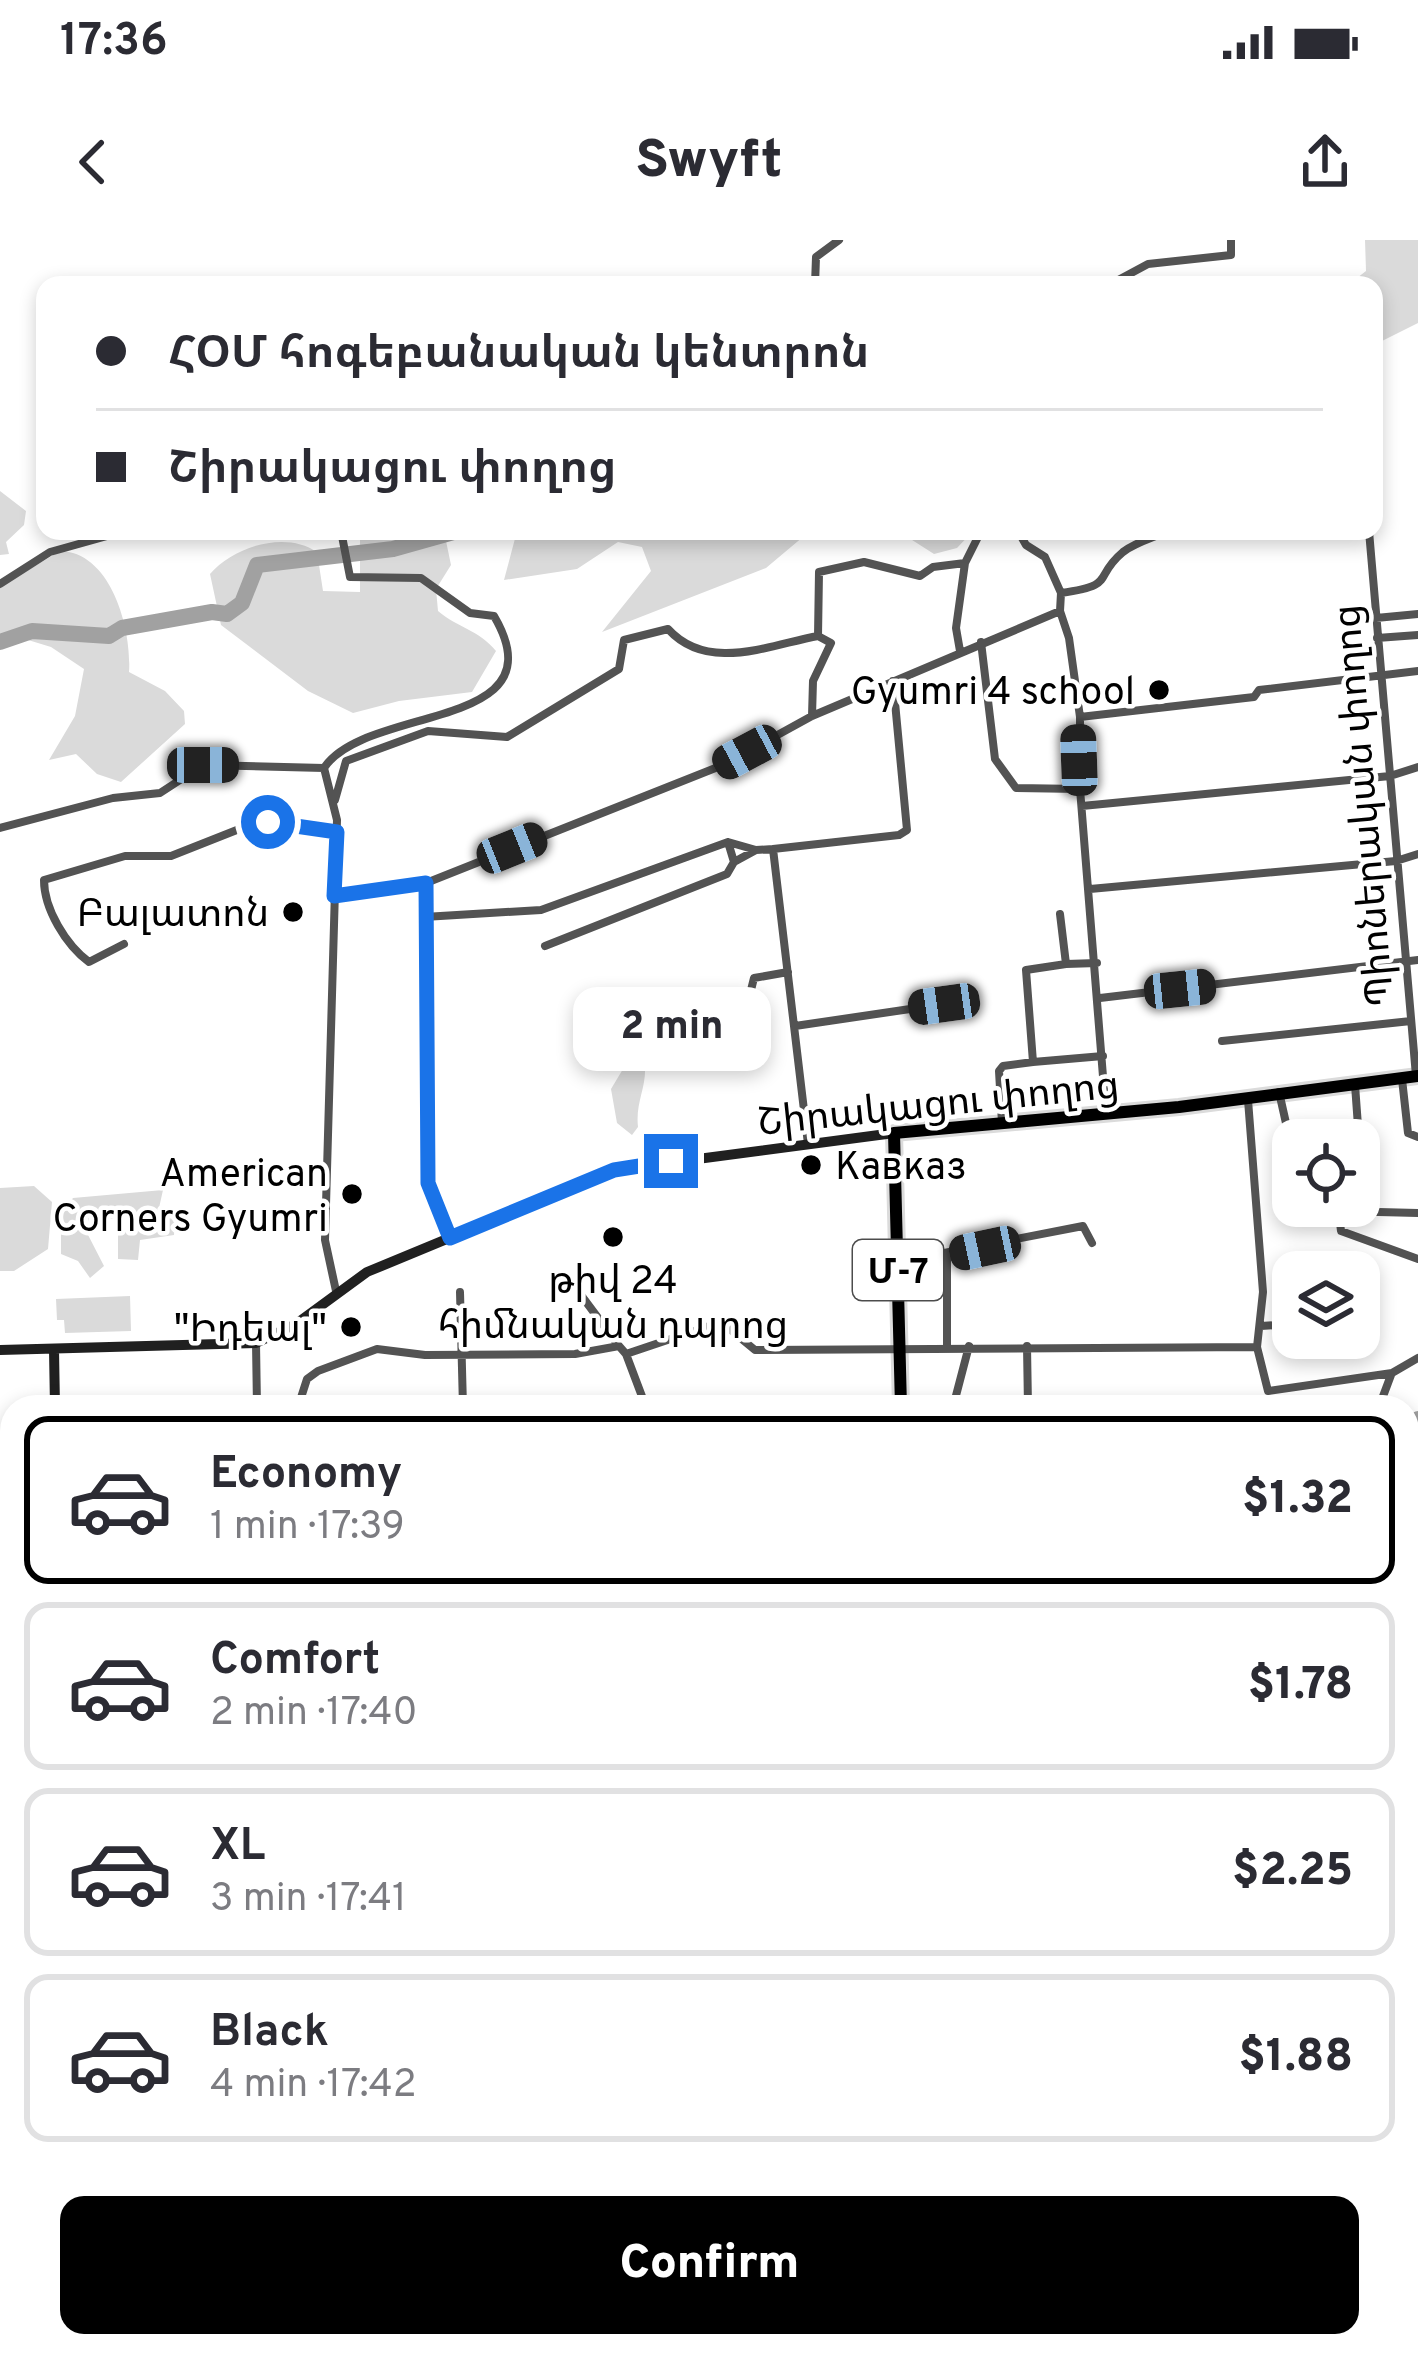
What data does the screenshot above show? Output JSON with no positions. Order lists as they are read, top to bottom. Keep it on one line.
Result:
{"streets":{"main road":["Շիրակացու փողոց","Մ-7"],"street":["Պիոներական փողոց"]},"crossings":[["Պիոներական փողոց","Շիրակացու փողոց"],["Շիրակացու փողոց","Մ-7"]],"places":["Gyumri 4 school","Բալատոն","Кавказ","American Corners Gyumri","թիվ 24 հիմնական դպրոց","\"Իդեալ\""],"page":{"status":"17:36","header":"Swyft","banner":["ՀՕՄ հոգեբանական կենտրոն","Շիրակացու փողոց"],"bubble":"2 min","list":[{"name":"Economy","note":"1 min · 17:39","value":"$1.32"},{"name":"Comfort","note":"2 min · 17:40","value":"$1.78"},{"name":"XL","note":"3 min · 17:41","value":"$2.25"},{"name":"Black","note":"4 min · 17:42","value":"$1.88"}],"buttons":"Confirm"}}
